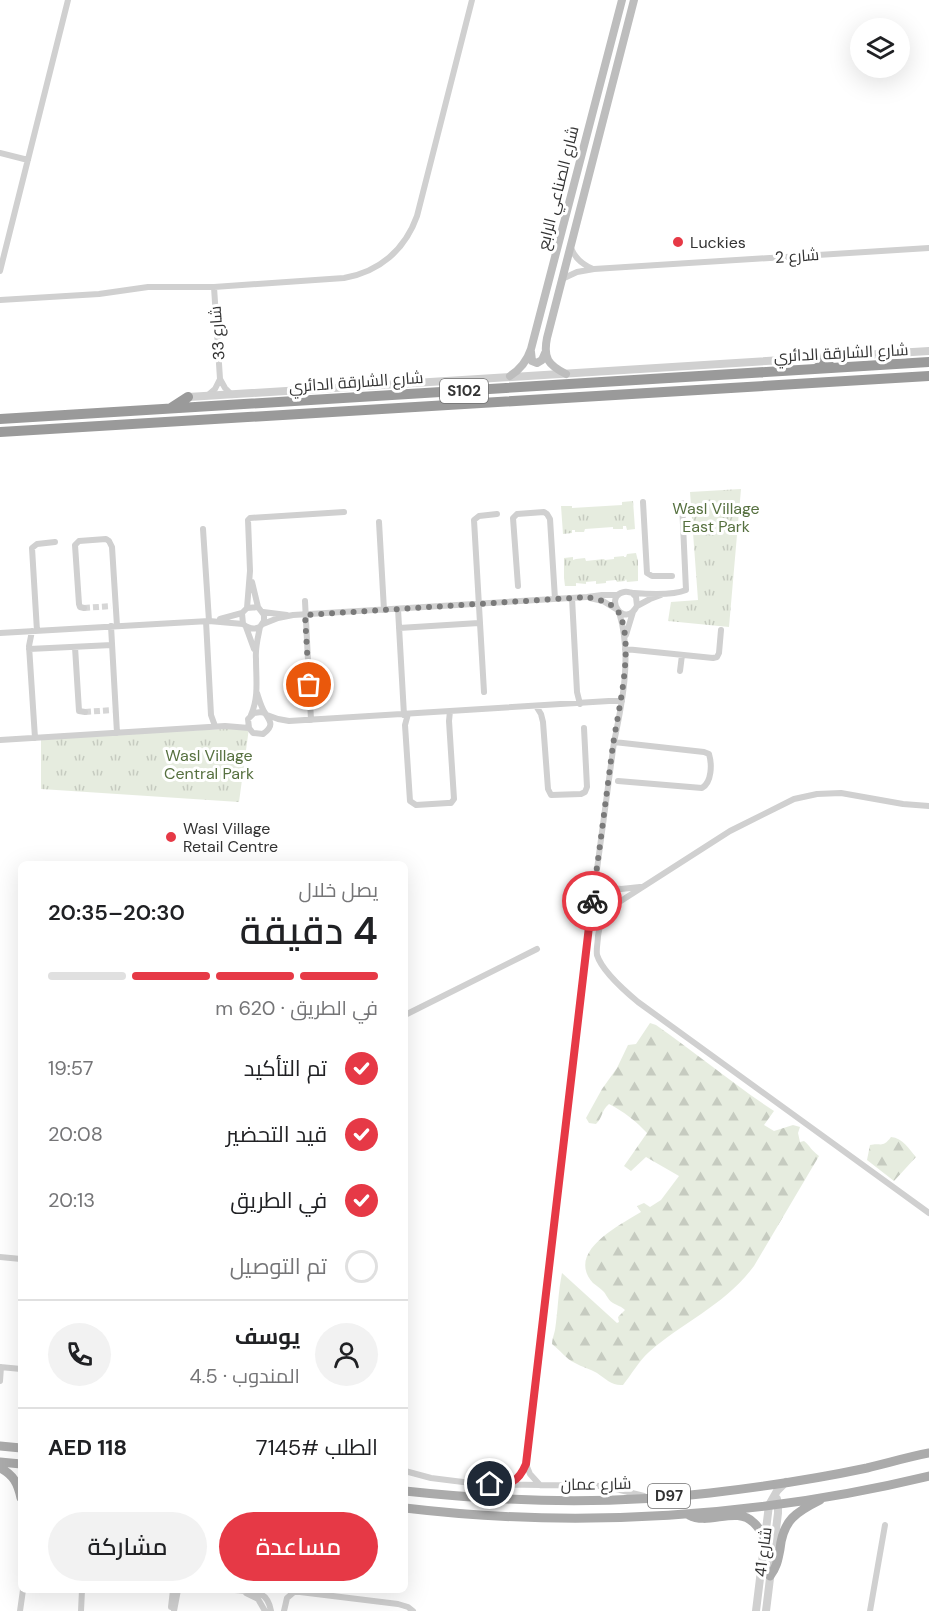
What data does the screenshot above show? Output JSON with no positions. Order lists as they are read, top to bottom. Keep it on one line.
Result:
{"streets":{"highway":["شارع الشارقة الدائري","S102"],"main road":["شارع الصناعي الرابع","شارع عمان","D97"],"street":["شارع 2","شارع 33","شارع 41"]},"crossings":[["شارع الصناعي الرابع","شارع 2"],["شارع عمان","شارع 41"]],"parks":["Wasl Village East Park","Wasl Village Central Park"],"places":["Luckies","Wasl Village Retail Centre"],"page":{"heading":["4 دقيقة","يصل خلال","20:30–20:35"],"panel":["يوسف","المندوب · 4.5","الطلب #7145","AED 118"],"bar":"في الطريق · 620 m","list":[["تم التأكيد","19:57"],["قيد التحضير","20:08"],["في الطريق","20:13"],"تم التوصيل"],"buttons":["مساعدة","مشاركة"]}}
